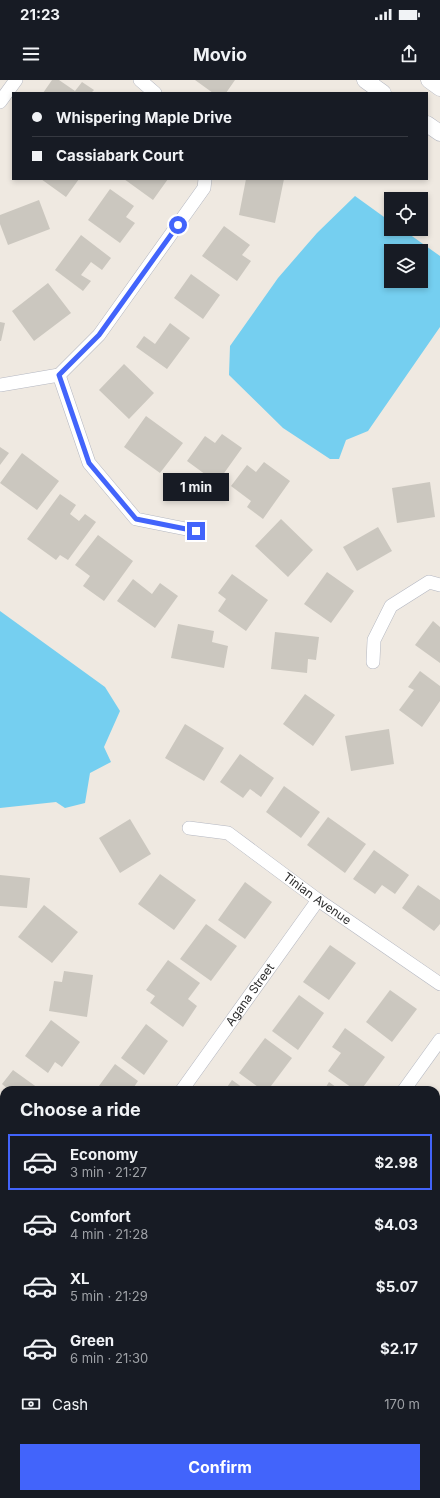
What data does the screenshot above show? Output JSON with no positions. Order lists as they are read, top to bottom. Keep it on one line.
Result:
{"streets":{"street":["Tinian Avenue","Agana Street"]},"crossings":[["Tinian Avenue","Agana Street"]],"page":{"status":"21:23","header":"Movio","banner":["Whispering Maple Drive","Cassiabark Court"],"bubble":"1 min","heading":"Choose a ride","list":[{"name":"Economy","note":"3 min · 21:27","value":"$2.98"},{"name":"Comfort","note":"4 min · 21:28","value":"$4.03"},{"name":"XL","note":"5 min · 21:29","value":"$5.07"},{"name":"Green","note":"6 min · 21:30","value":"$2.17"}],"pay":["Cash","170 m"],"buttons":"Confirm"}}
